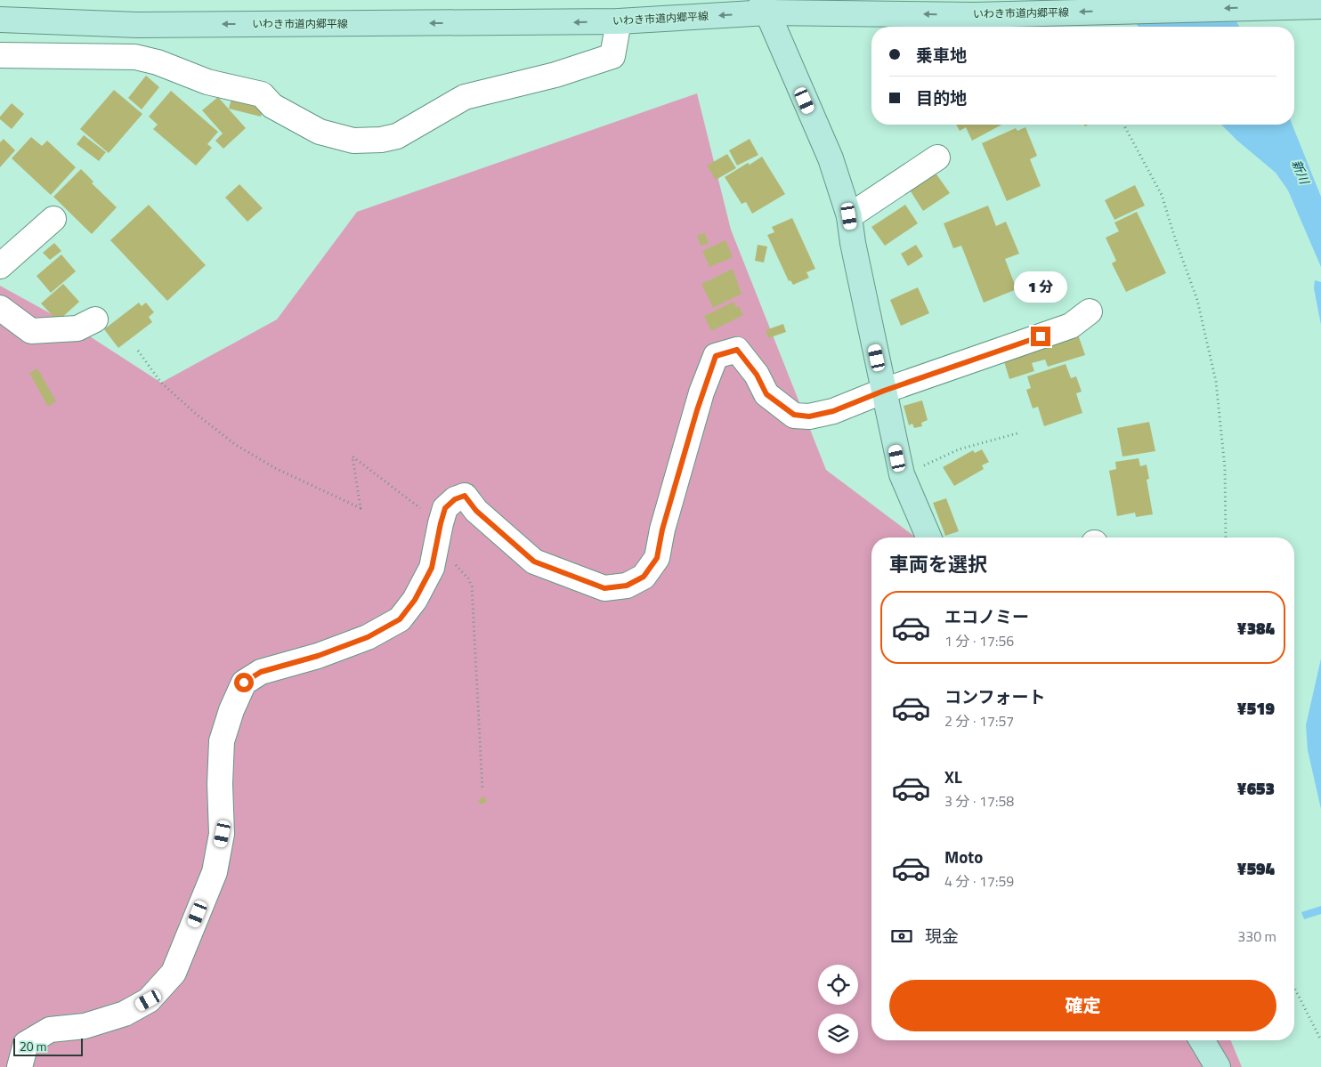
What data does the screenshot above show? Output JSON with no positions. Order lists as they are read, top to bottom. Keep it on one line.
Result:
{"streets":{"street":["いわき市道内郷平線"]},"water":["新川"],"scale_bar":"20 m","page":{"banner":["乗車地","目的地"],"bubble":"1 分","heading":"車両を選択","list":[{"name":"エコノミー","note":"1 分 · 17:56","value":"¥384"},{"name":"コンフォート","note":"2 分 · 17:57","value":"¥519"},{"name":"XL","note":"3 分 · 17:58","value":"¥653"},{"name":"Moto","note":"4 分 · 17:59","value":"¥594"}],"pay":["現金","330 m"],"buttons":"確定","scale":"20 m"}}
